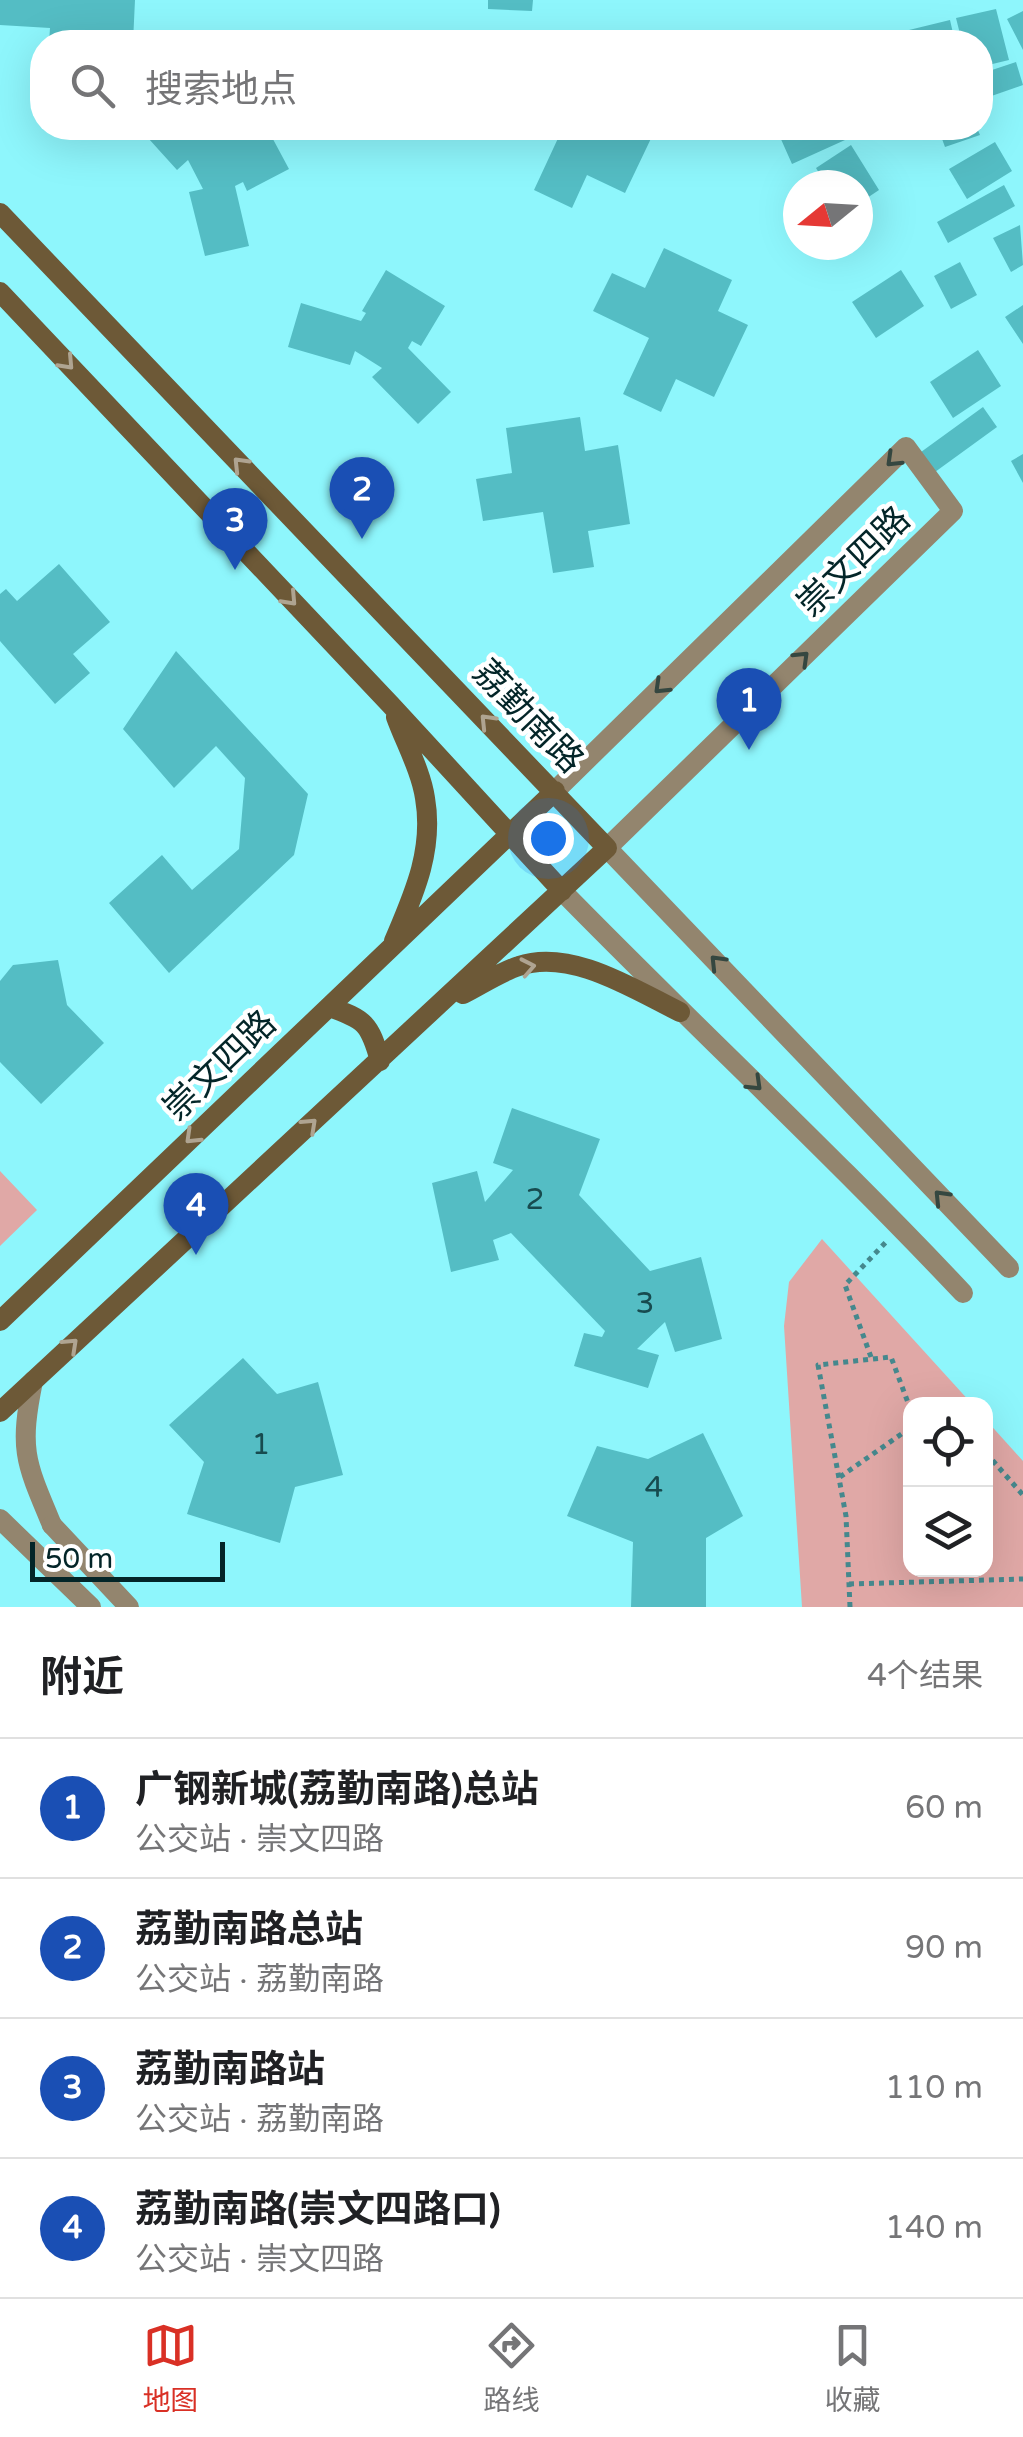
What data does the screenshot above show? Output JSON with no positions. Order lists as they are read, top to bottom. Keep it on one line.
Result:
{"streets":{"main road":["崇文四路","荔勤南路"]},"crossings":[["崇文四路","荔勤南路"]],"house_numbers":["2","3","1","4"],"scale_bar":"50 m","north":"left","page":{"search":"搜索地点","pins":["2","3","1","4"],"scale":"50 m","heading":["附近","4个结果"],"list":[{"mark":"1","name":"广钢新城(荔勤南路)总站","note":"公交站 · 崇文四路","value":"60 m"},{"mark":"2","name":"荔勤南路总站","note":"公交站 · 荔勤南路","value":"90 m"},{"mark":"3","name":"荔勤南路站","note":"公交站 · 荔勤南路","value":"110 m"},{"mark":"4","name":"荔勤南路(崇文四路口)","note":"公交站 · 崇文四路","value":"140 m"}],"nav":["地图","路线","收藏"]}}
